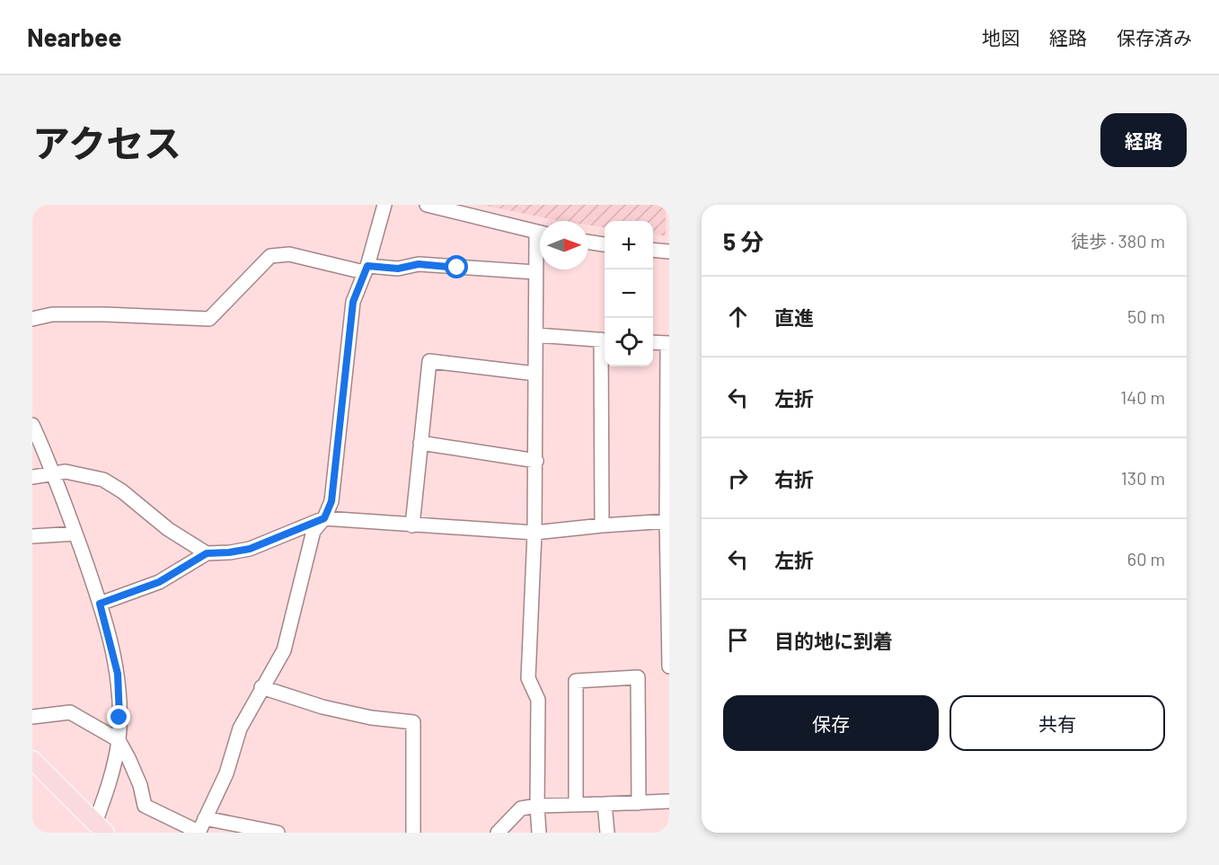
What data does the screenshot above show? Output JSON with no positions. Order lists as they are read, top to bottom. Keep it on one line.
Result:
{"north":"right","page":{"header":"Nearbee","nav":["地図","経路","保存済み"],"title":"アクセス","buttons":["経路",["保存","共有"]],"heading":["5 分","徒歩 · 380 m"],"map_buttons":["+","−"],"list":[["直進","50 m"],["左折","140 m"],["右折","130 m"],["左折","60 m"],"目的地に到着"]}}
